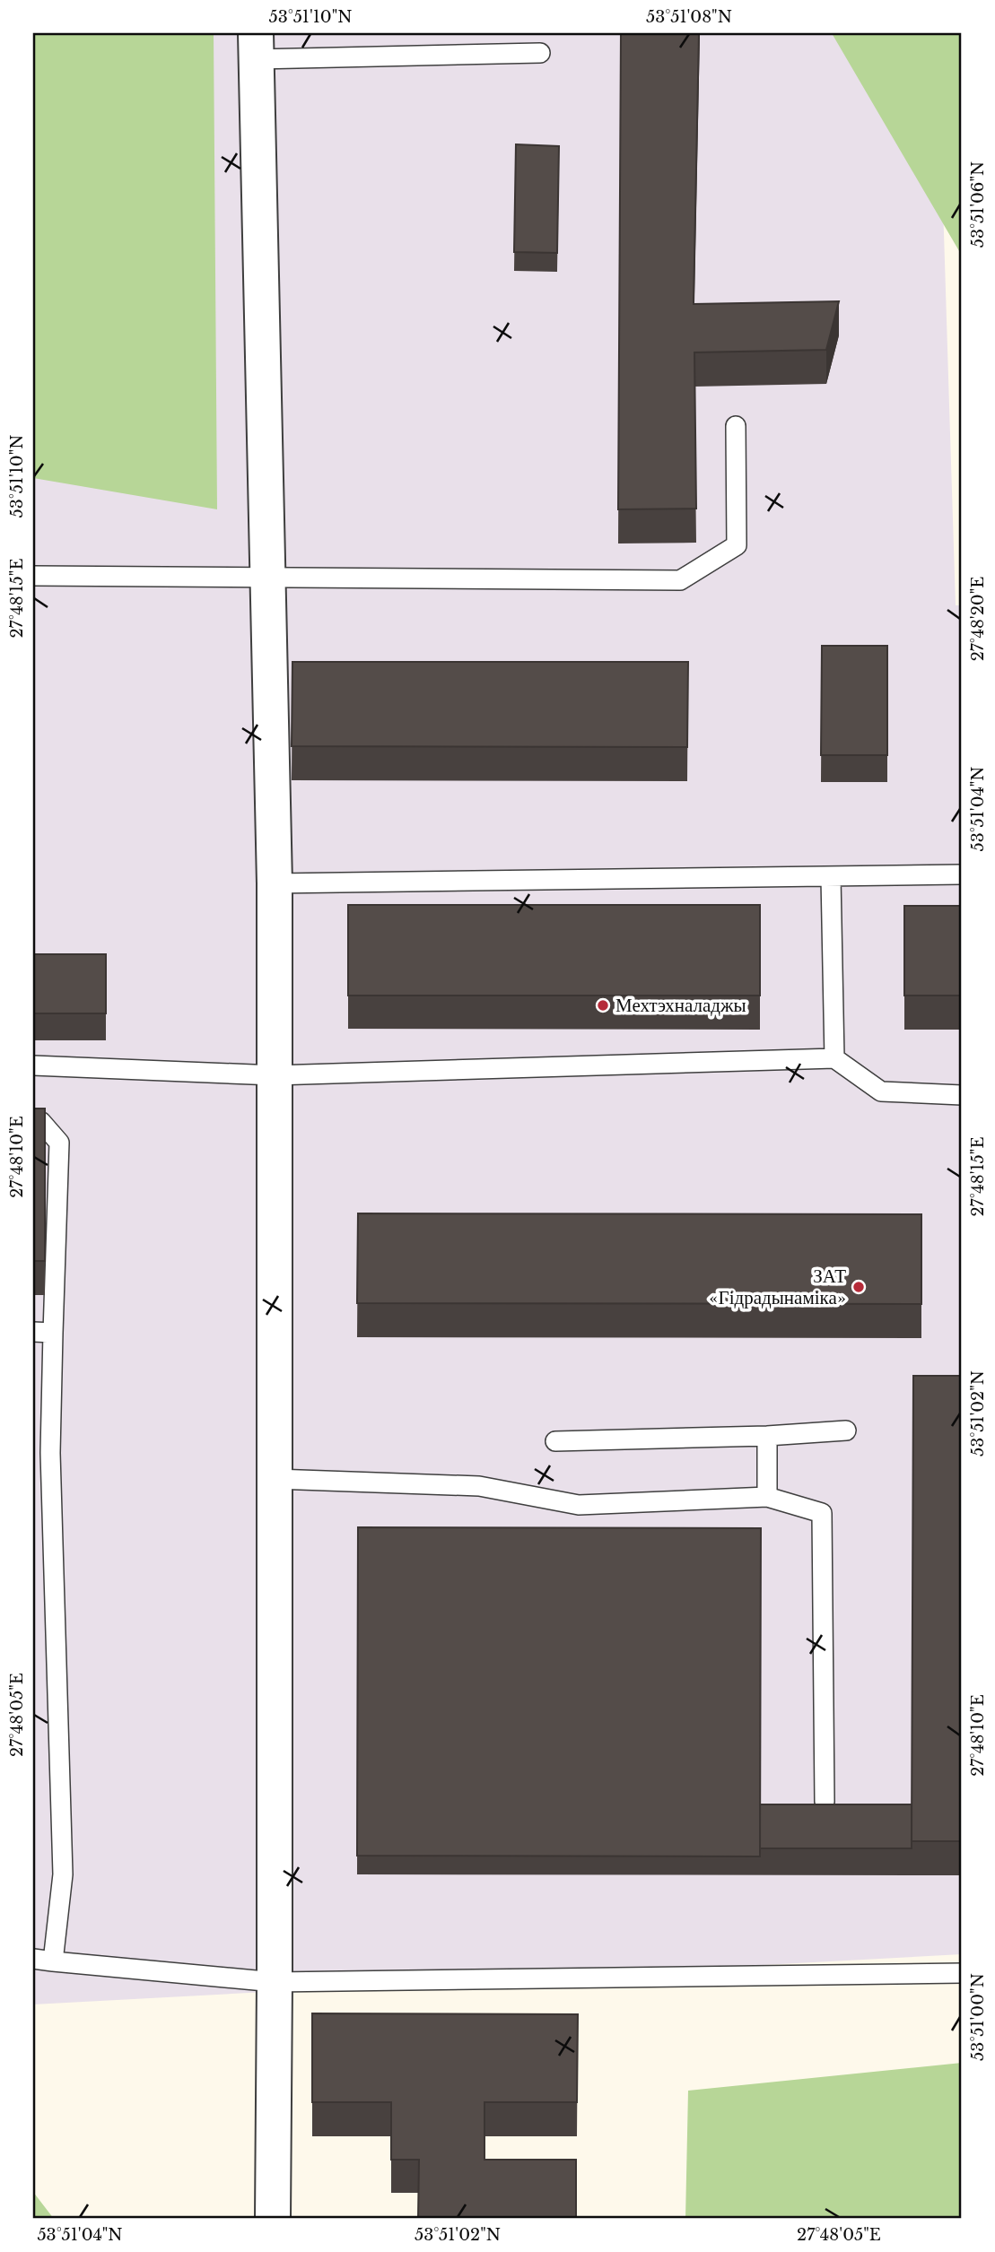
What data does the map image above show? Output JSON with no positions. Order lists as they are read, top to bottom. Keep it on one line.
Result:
{"places":["Мехтэхналаджы","ЗАТ «Гідрадынаміка»"],"coordinates":["53°51'10\"N","53°51'08\"N","53°51'06\"N","27°48'15\"E","27°48'20\"E","53°51'04\"N","27°48'10\"E","53°51'02\"N","27°48'05\"E","53°51'00\"N"]}
